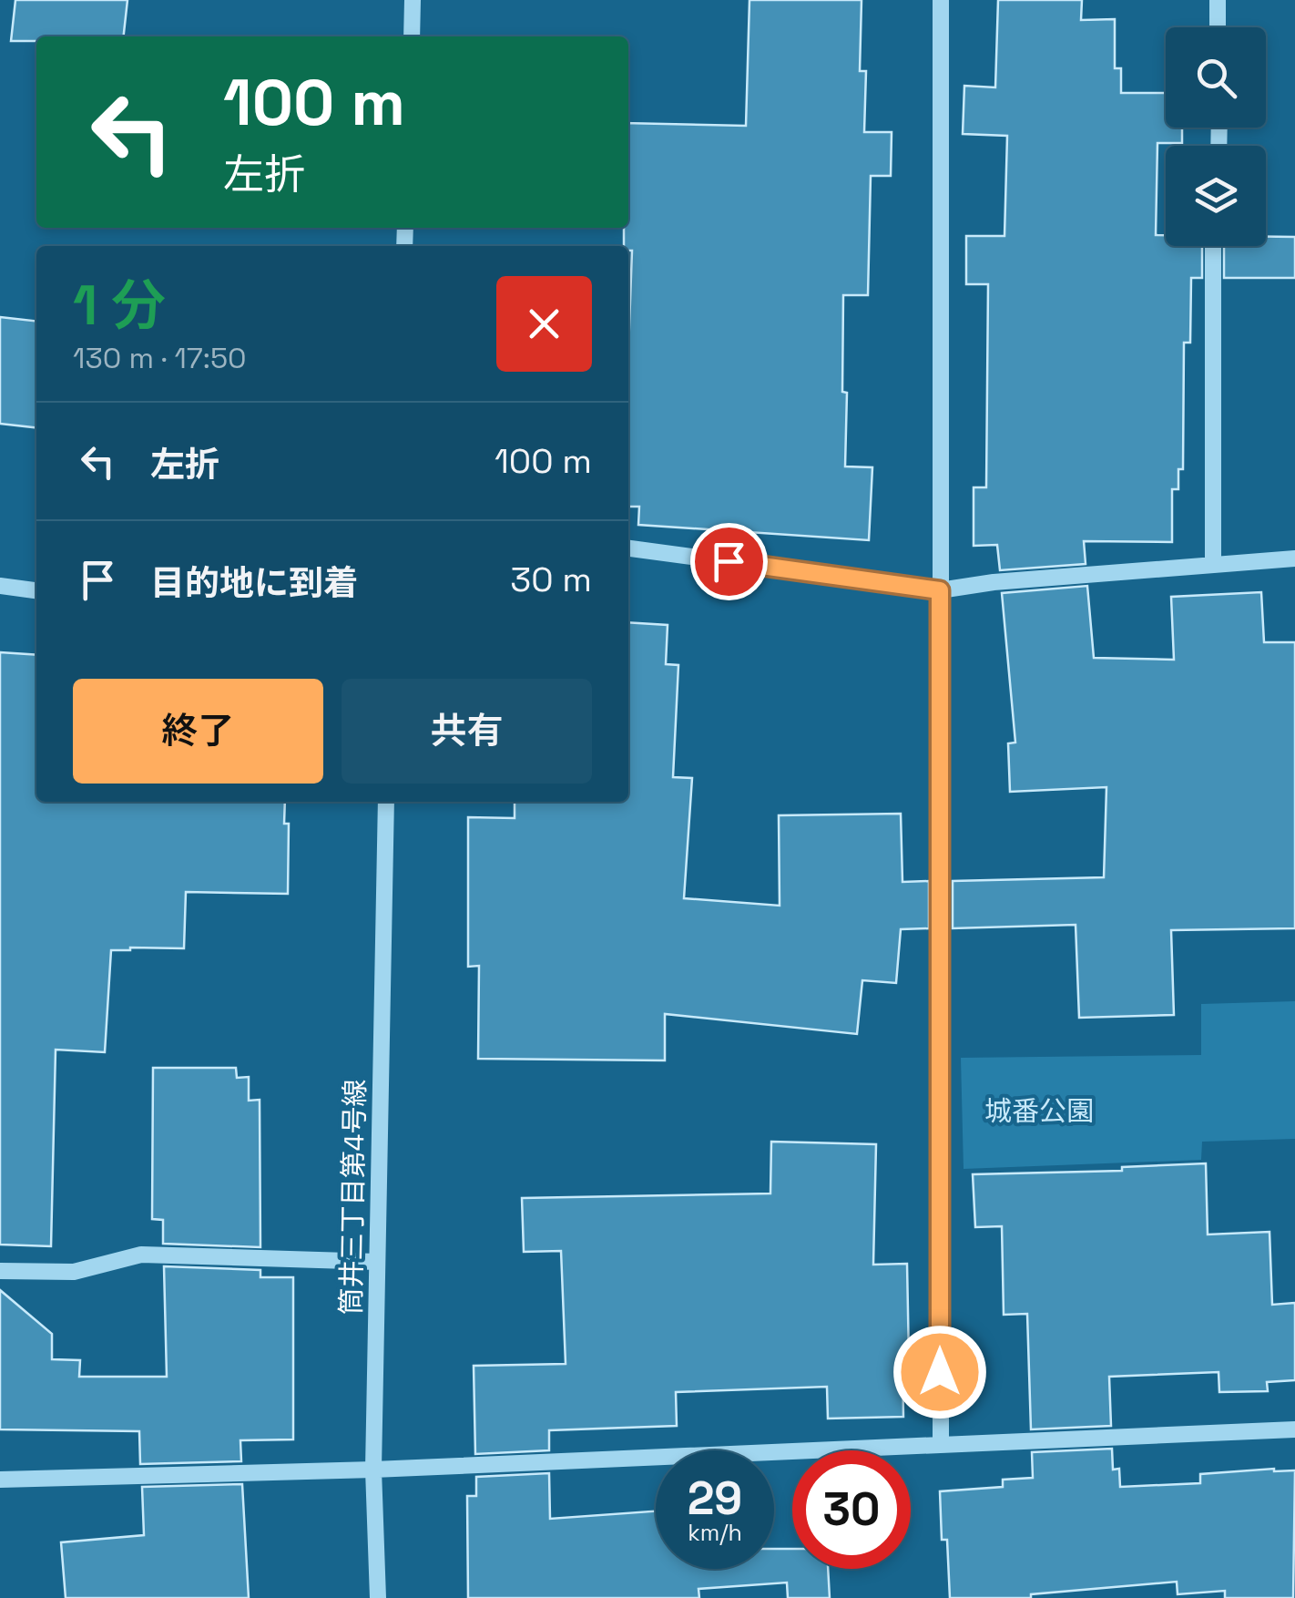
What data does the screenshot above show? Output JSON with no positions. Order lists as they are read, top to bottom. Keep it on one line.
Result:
{"streets":{"street":["筒井三丁目第4号線"]},"parks":["城番公園"],"page":{"turn":["100 m","左折"],"heading":["1 分","130 m · 17:50"],"list":[{"name":"左折","value":"100 m"},{"name":"目的地に到着","value":"30 m"}],"buttons":["終了","共有"],"speed":"29 km/h","limit":"30"}}
